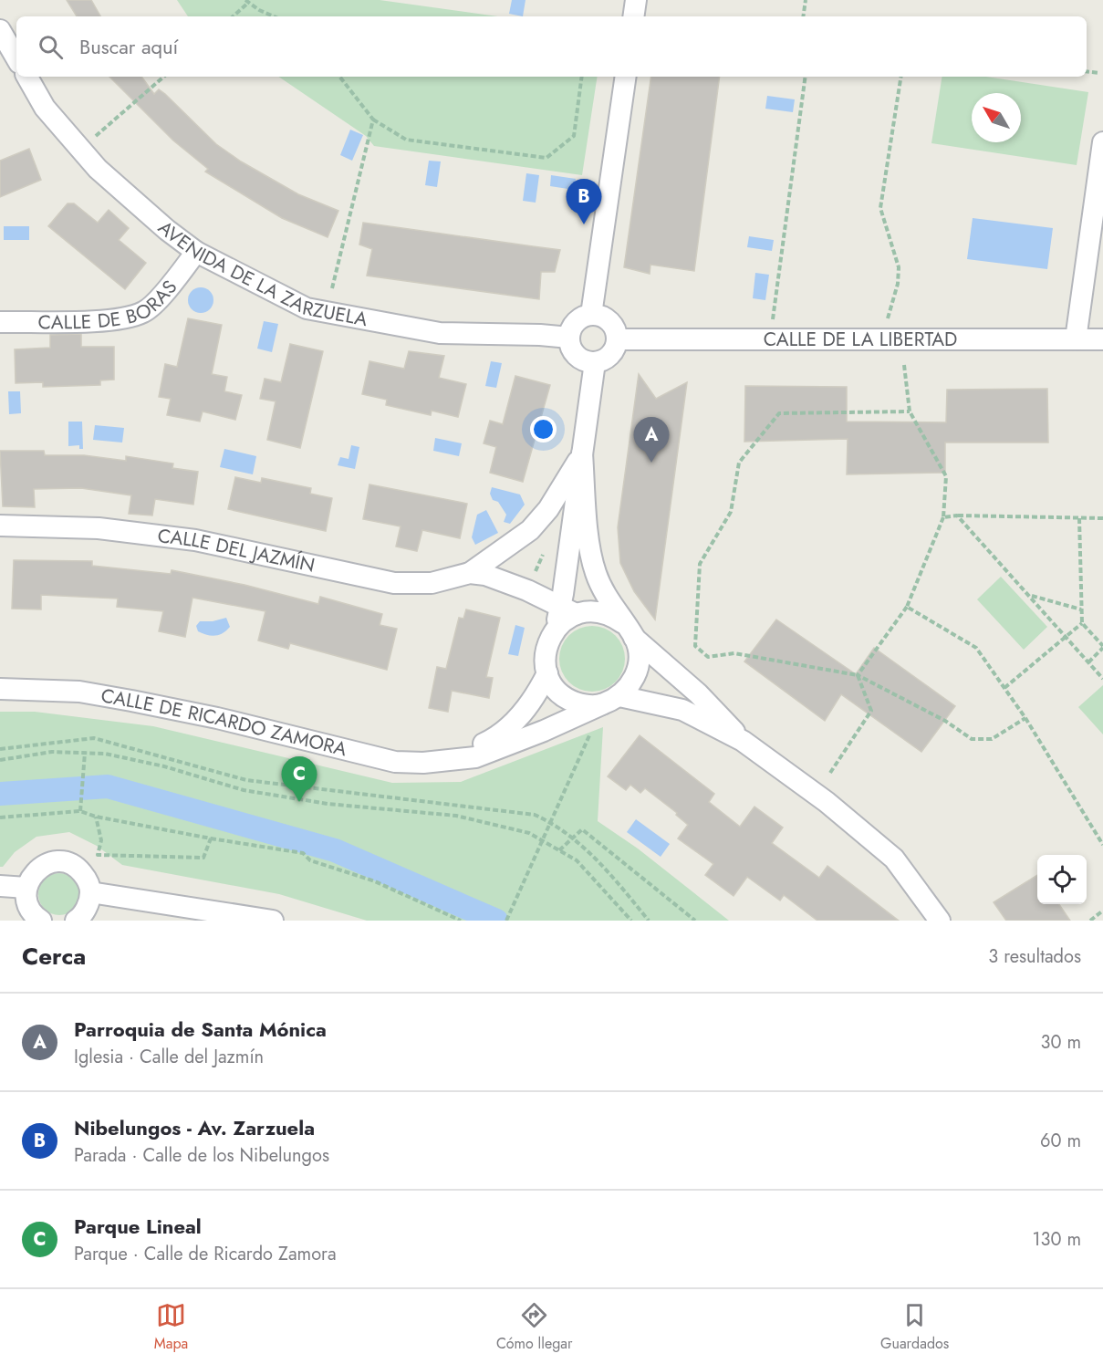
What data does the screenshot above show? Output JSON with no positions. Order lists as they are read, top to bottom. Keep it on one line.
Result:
{"streets":{"street":["AVENIDA DE LA ZARZUELA","CALLE DE BORAS","CALLE DE LA LIBERTAD","CALLE DEL JAZMÍN","CALLE DE RICARDO ZAMORA"]},"crossings":[["AVENIDA DE LA ZARZUELA","CALLE DE BORAS"],["AVENIDA DE LA ZARZUELA","CALLE DE LA LIBERTAD"],["AVENIDA DE LA ZARZUELA","CALLE DEL JAZMÍN"],["CALLE DE LA LIBERTAD","CALLE DEL JAZMÍN"],["CALLE DEL JAZMÍN","CALLE DE RICARDO ZAMORA"]],"north":"top left","page":{"search":"Buscar aquí","pins":["B","A","C"],"heading":["Cerca","3 resultados"],"list":[{"mark":"A","name":"Parroquia de Santa Mónica","note":"Iglesia · Calle del Jazmín","value":"30 m"},{"mark":"B","name":"Nibelungos - Av. Zarzuela","note":"Parada · Calle de los Nibelungos","value":"60 m"},{"mark":"C","name":"Parque Lineal","note":"Parque · Calle de Ricardo Zamora","value":"130 m"}],"nav":["Mapa","Cómo llegar","Guardados"]}}
